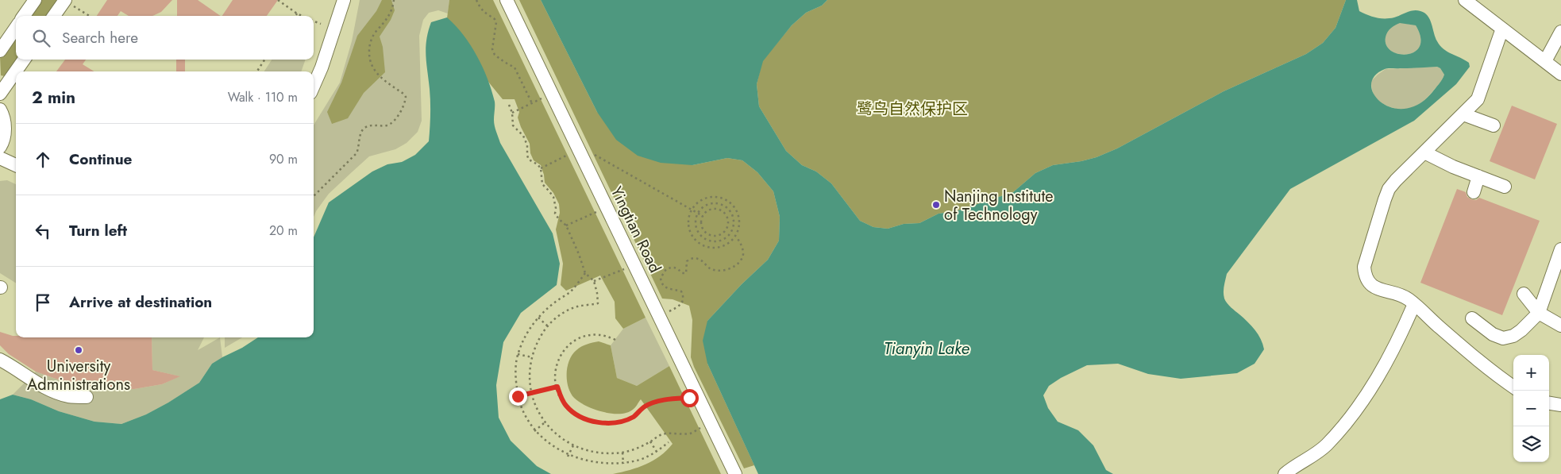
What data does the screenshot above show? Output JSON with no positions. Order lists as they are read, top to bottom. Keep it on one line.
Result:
{"streets":{"street":["Yingtian Road"]},"water":["Tianyin Lake"],"parks":["鹭鸟自然保护区"],"places":["Nanjing Institute of Technology","University Administrations"],"page":{"search":"Search here","heading":["2 min","Walk · 110 m"],"list":[["Continue","90 m"],["Turn left","20 m"],"Arrive at destination"],"map_buttons":["+","−"]}}
